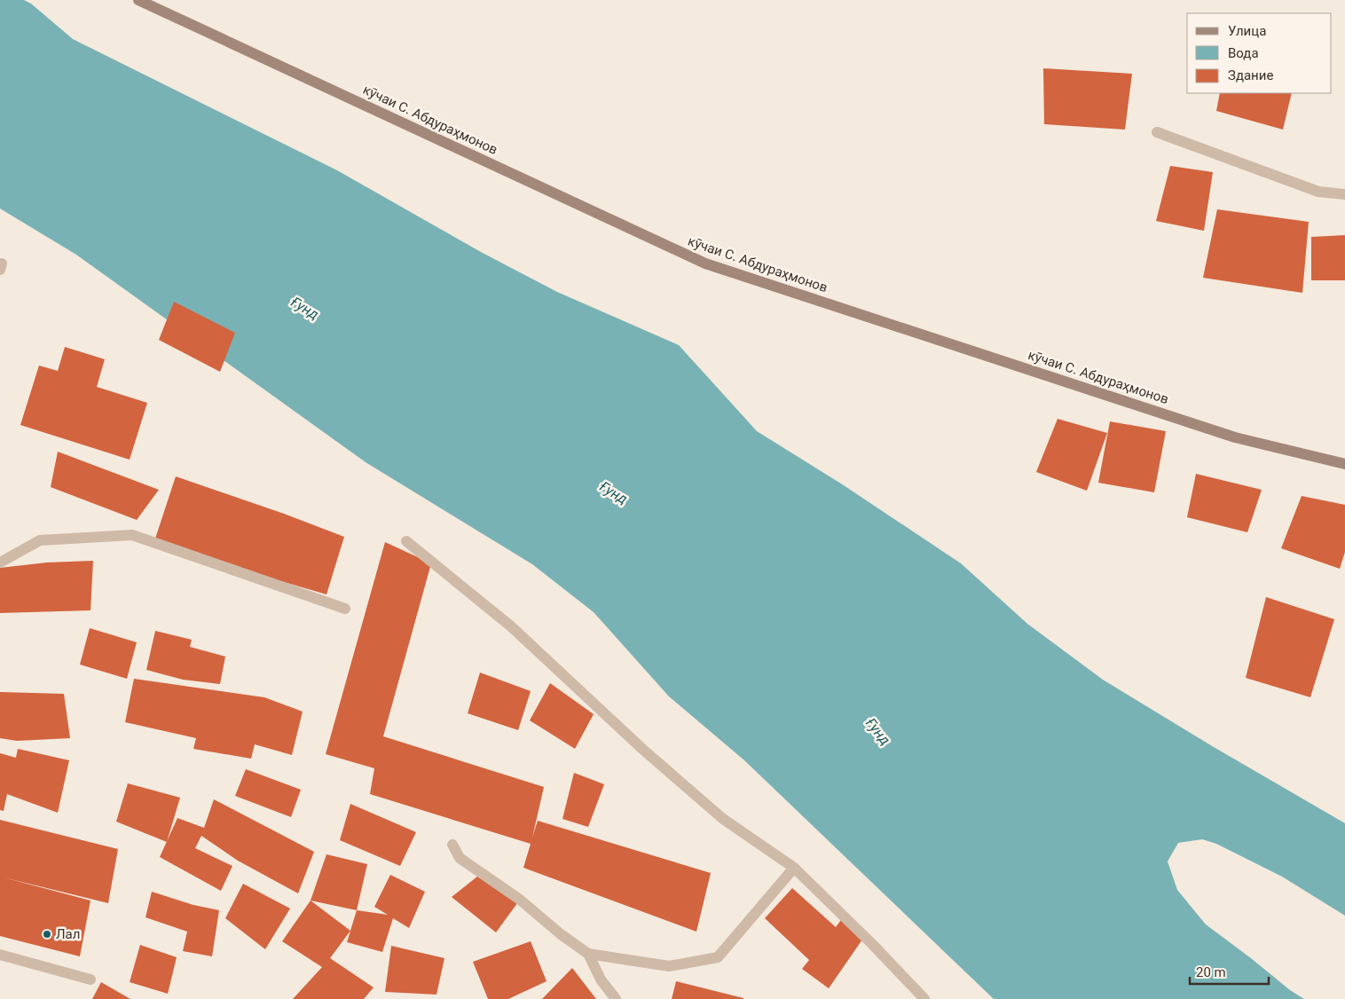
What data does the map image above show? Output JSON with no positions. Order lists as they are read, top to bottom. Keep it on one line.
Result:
{"streets":{"street":["кӯчаи С. Абдураҳмонов"]},"water":["Ғунд"],"places":["Лал"],"legend":["Улица","Вода","Здание"],"scale_bar":"20 m"}
